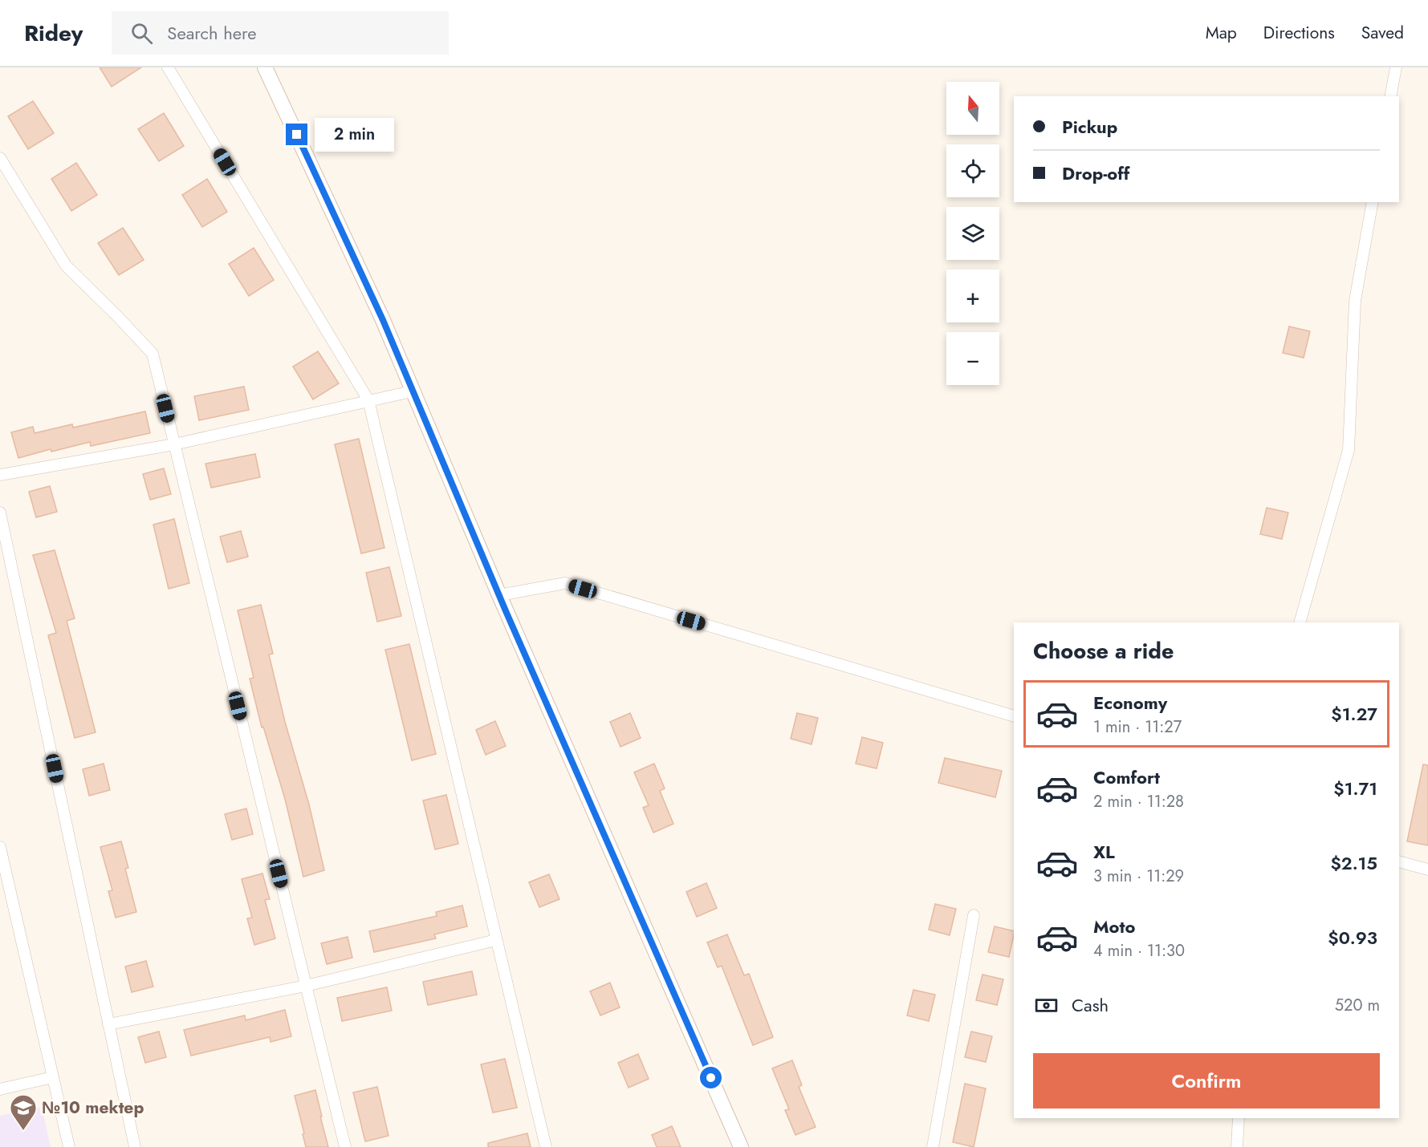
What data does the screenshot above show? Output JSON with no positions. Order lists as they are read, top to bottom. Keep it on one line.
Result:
{"places":{"school or university":["№10 mektep"]},"north":"top","page":{"header":"Ridey","search":"Search here","nav":["Map","Directions","Saved"],"map_buttons":["+","−"],"banner":["Pickup","Drop-off"],"bubble":"2 min","heading":"Choose a ride","list":[{"name":"Economy","note":"1 min · 11:27","value":"$1.27"},{"name":"Comfort","note":"2 min · 11:28","value":"$1.71"},{"name":"XL","note":"3 min · 11:29","value":"$2.15"},{"name":"Moto","note":"4 min · 11:30","value":"$0.93"}],"pay":["Cash","520 m"],"buttons":"Confirm"}}
